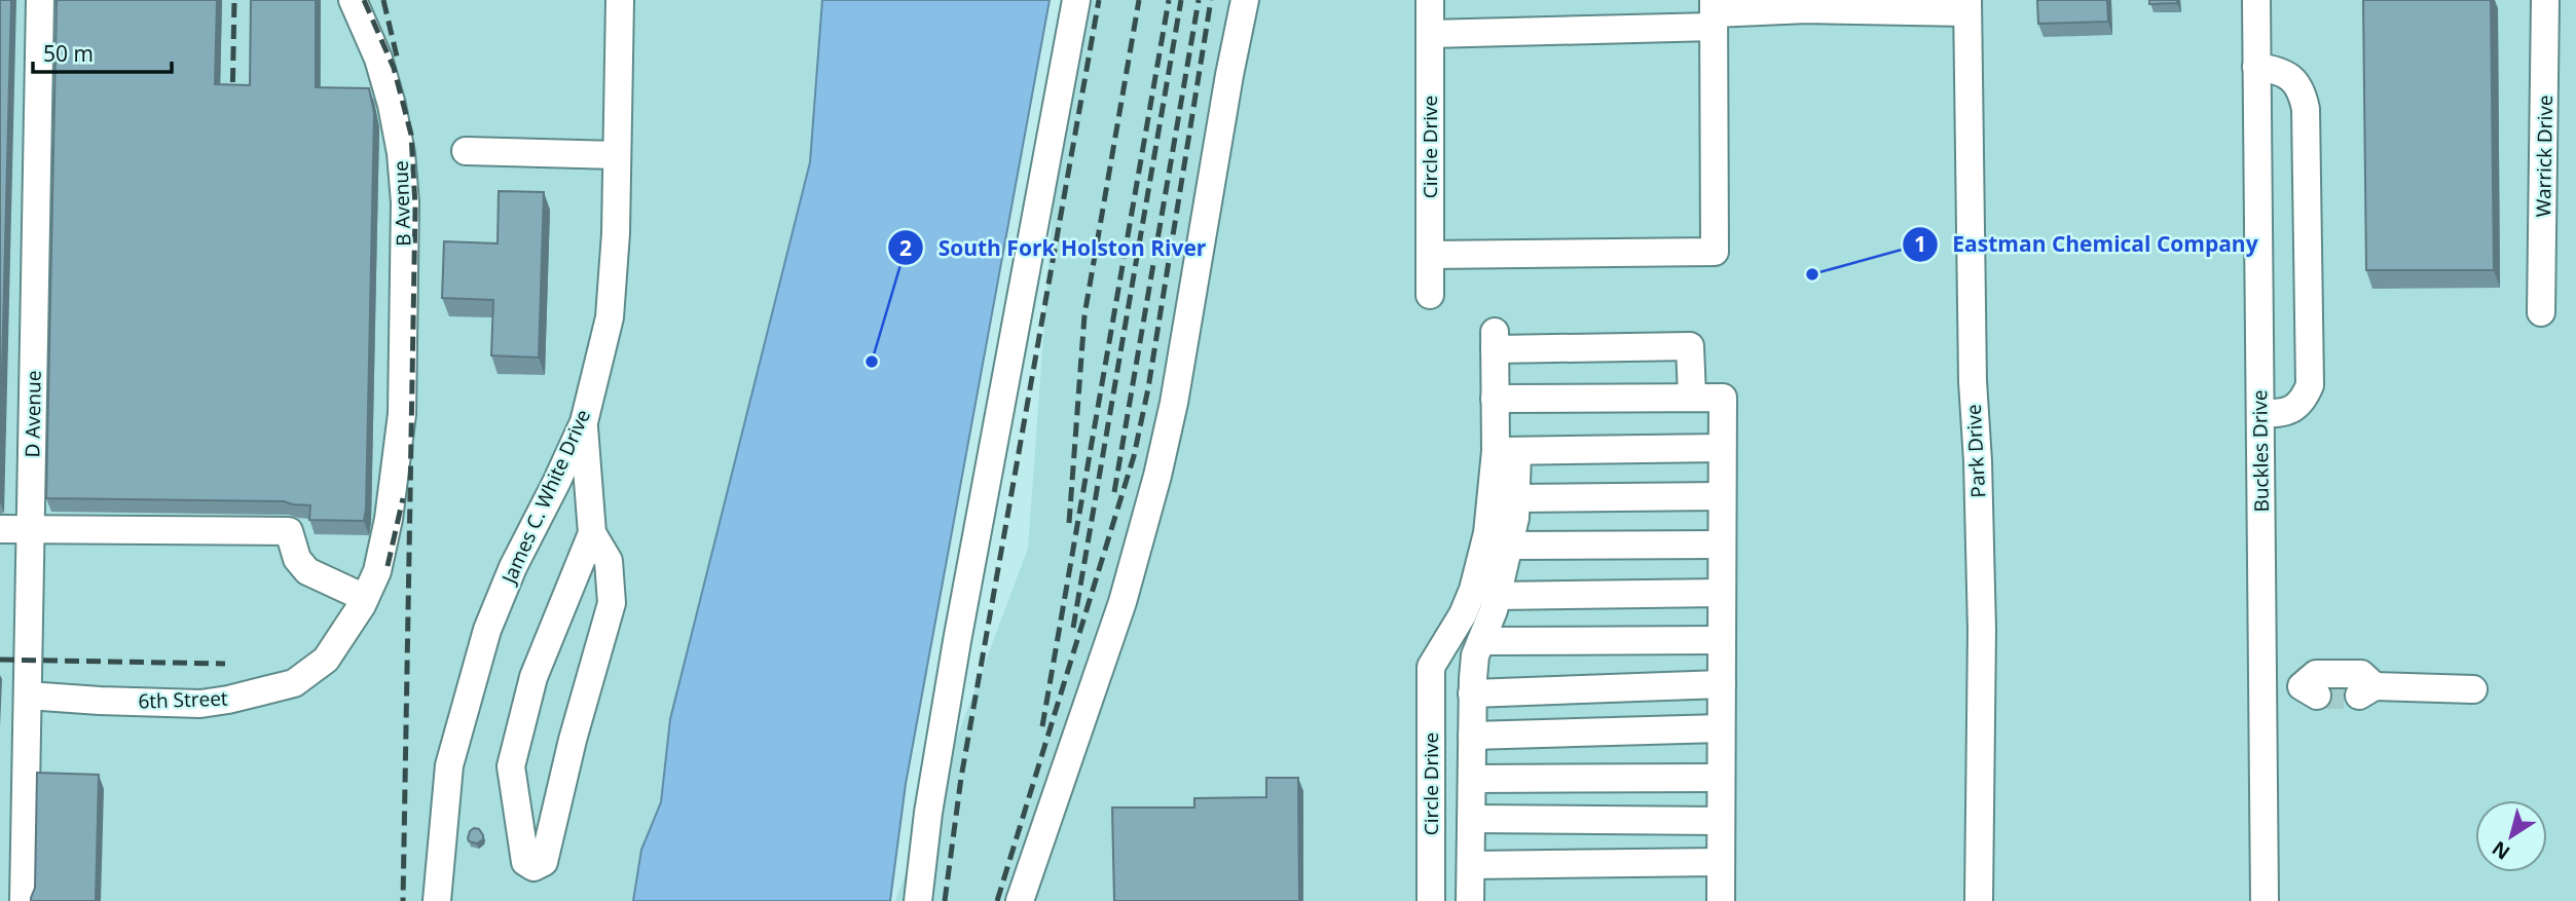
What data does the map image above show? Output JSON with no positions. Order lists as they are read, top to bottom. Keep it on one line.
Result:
{"streets":{"street":["Circle Drive","Warrick Drive","B Avenue","D Avenue","Park Drive","Buckles Drive","James C. White Drive","6th Street"]},"crossings":[["B Avenue","6th Street"],["D Avenue","6th Street"]],"places":["Eastman Chemical Company","South Fork Holston River"],"scale_bar":"50 m","north":"bottom left"}
